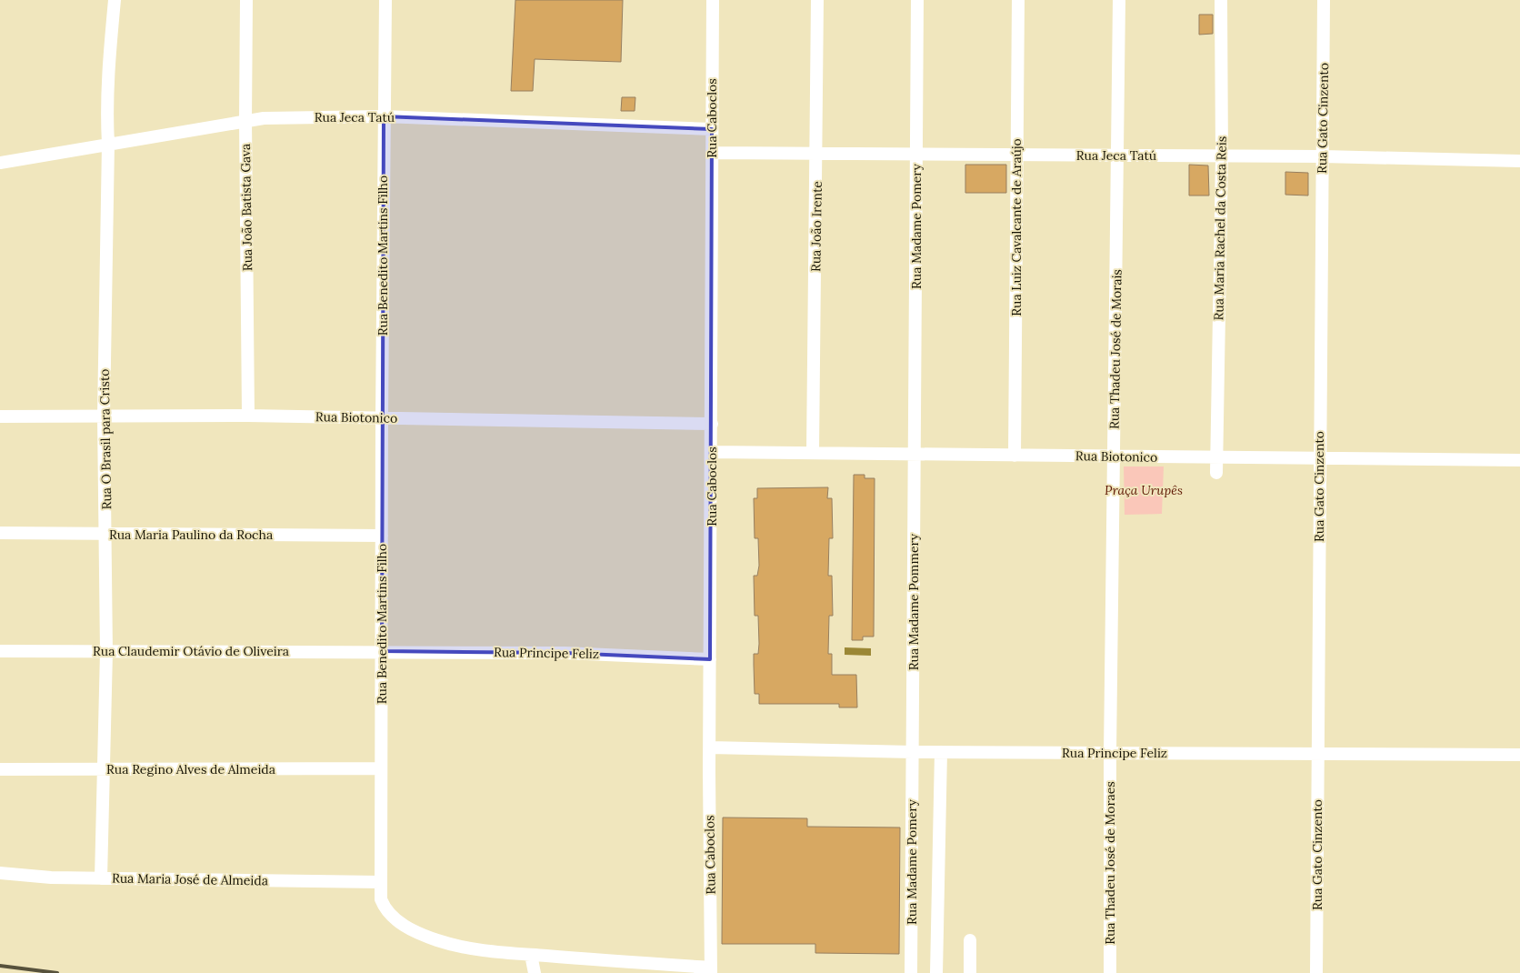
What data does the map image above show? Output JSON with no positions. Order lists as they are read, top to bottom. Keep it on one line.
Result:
{"streets":{"street":["Rua Jeca Tatú","Rua Caboclos","Rua Gato Cinzento","Rua João Batista Gava","Rua João Irente","Rua Madame Pomery","Rua Luiz Cavalcante de Araújo","Rua Maria Rachel da Costa Reis","Rua Benedito Martins Filho","Rua Thadeu José de Morais","Rua Biotonico","Rua O Brasil para Cristo","Rua Maria Paulino da Rocha","Rua Madame Pommery","Rua Claudemir Otávio de Oliveira","Rua Principe Feliz","Rua Regino Alves de Almeida","Rua Thadeu José de Moraes","Rua Maria José de Almeida"]},"crossings":[["Rua Jeca Tatú","Rua Caboclos"],["Rua Jeca Tatú","Rua Gato Cinzento"],["Rua Jeca Tatú","Rua João Batista Gava"],["Rua Jeca Tatú","Rua João Irente"],["Rua Jeca Tatú","Rua Madame Pomery"],["Rua Jeca Tatú","Rua Luiz Cavalcante de Araújo"],["Rua Jeca Tatú","Rua Maria Rachel da Costa Reis"],["Rua Jeca Tatú","Rua Benedito Martins Filho"],["Rua Jeca Tatú","Rua Thadeu José de Morais"],["Rua Jeca Tatú","Rua O Brasil para Cristo"],["Rua Caboclos","Rua Benedito Martins Filho"],["Rua Caboclos","Rua Biotonico"],["Rua Caboclos","Rua Principe Feliz"],["Rua Gato Cinzento","Rua Biotonico"],["Rua Gato Cinzento","Rua Principe Feliz"],["Rua João Batista Gava","Rua Biotonico"],["Rua João Irente","Rua Biotonico"],["Rua Madame Pomery","Rua Biotonico"],["Rua Madame Pomery","Rua Madame Pommery"],["Rua Madame Pomery","Rua Principe Feliz"],["Rua Luiz Cavalcante de Araújo","Rua Biotonico"],["Rua Maria Rachel da Costa Reis","Rua Biotonico"],["Rua Benedito Martins Filho","Rua Biotonico"],["Rua Benedito Martins Filho","Rua Maria Paulino da Rocha"],["Rua Benedito Martins Filho","Rua Claudemir Otávio de Oliveira"],["Rua Benedito Martins Filho","Rua Principe Feliz"],["Rua Benedito Martins Filho","Rua Regino Alves de Almeida"],["Rua Benedito Martins Filho","Rua Maria José de Almeida"],["Rua Thadeu José de Morais","Rua Biotonico"],["Rua Thadeu José de Morais","Rua Principe Feliz"],["Rua Thadeu José de Morais","Rua Thadeu José de Moraes"],["Rua Biotonico","Rua O Brasil para Cristo"],["Rua Biotonico","Rua Madame Pommery"],["Rua O Brasil para Cristo","Rua Maria Paulino da Rocha"],["Rua O Brasil para Cristo","Rua Claudemir Otávio de Oliveira"],["Rua O Brasil para Cristo","Rua Regino Alves de Almeida"],["Rua O Brasil para Cristo","Rua Maria José de Almeida"],["Rua Madame Pommery","Rua Principe Feliz"],["Rua Claudemir Otávio de Oliveira","Rua Principe Feliz"],["Rua Principe Feliz","Rua Thadeu José de Moraes"]],"parks":["Praça Urupês"]}
